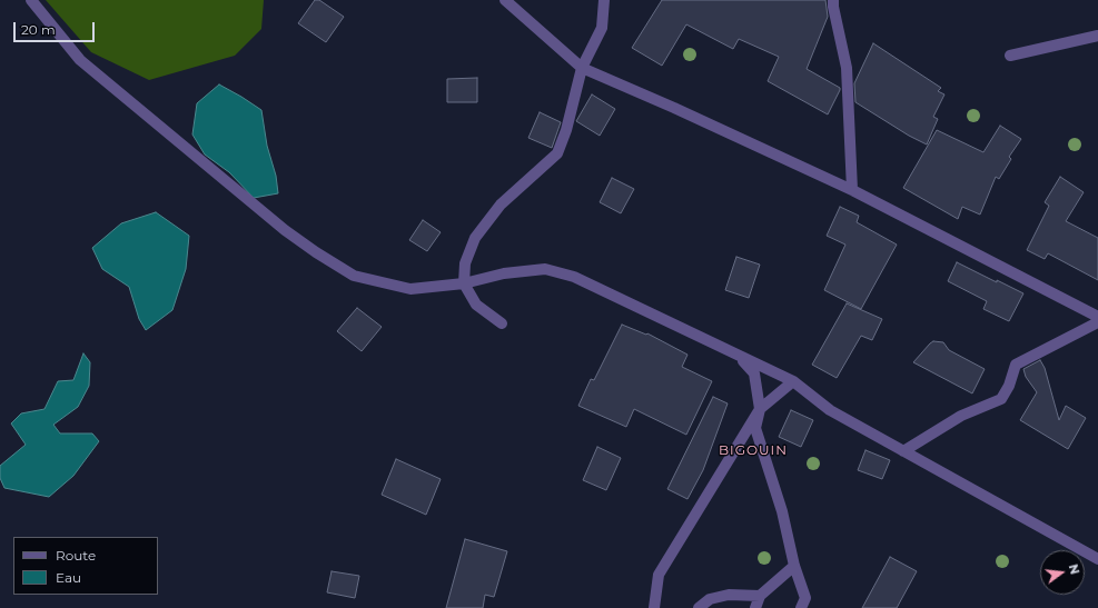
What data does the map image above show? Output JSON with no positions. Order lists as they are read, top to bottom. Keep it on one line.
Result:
{"districts":["BIGOUIN"],"legend":["Route","Eau"],"scale_bar":"20 m","north":"right"}
